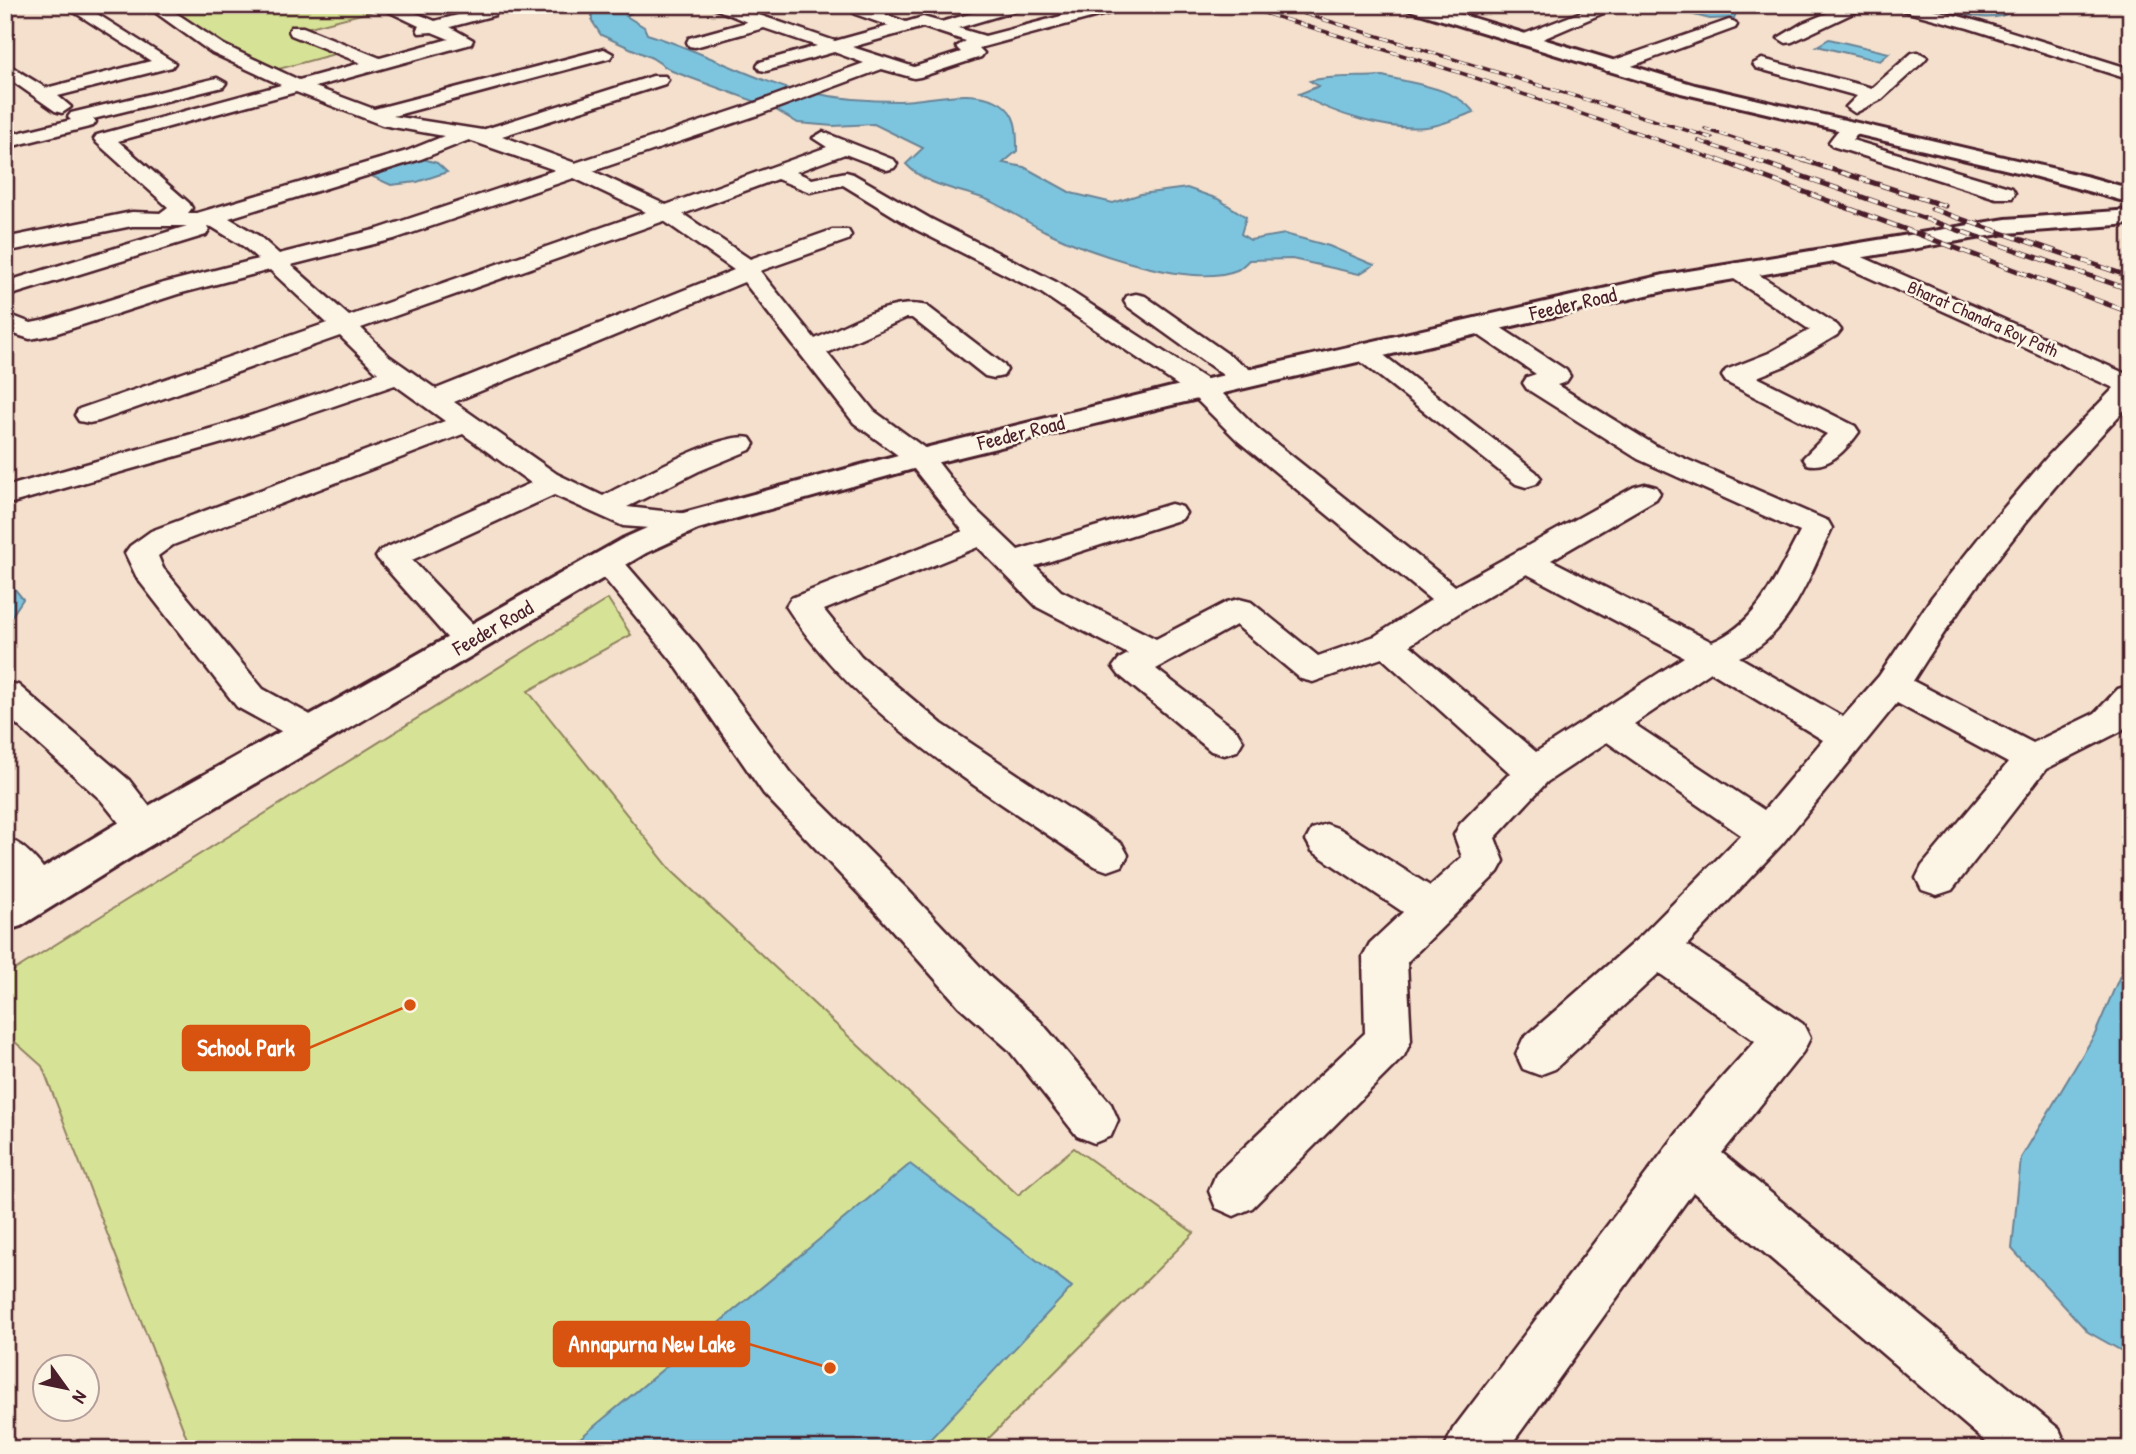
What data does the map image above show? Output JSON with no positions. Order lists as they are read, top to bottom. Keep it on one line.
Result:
{"streets":{"street":["Feeder Road","Bharat Chandra Roy Path"]},"crossings":[["Feeder Road","Bharat Chandra Roy Path"]],"places":["School Park","Annapurna New Lake"],"north":"bottom right"}
